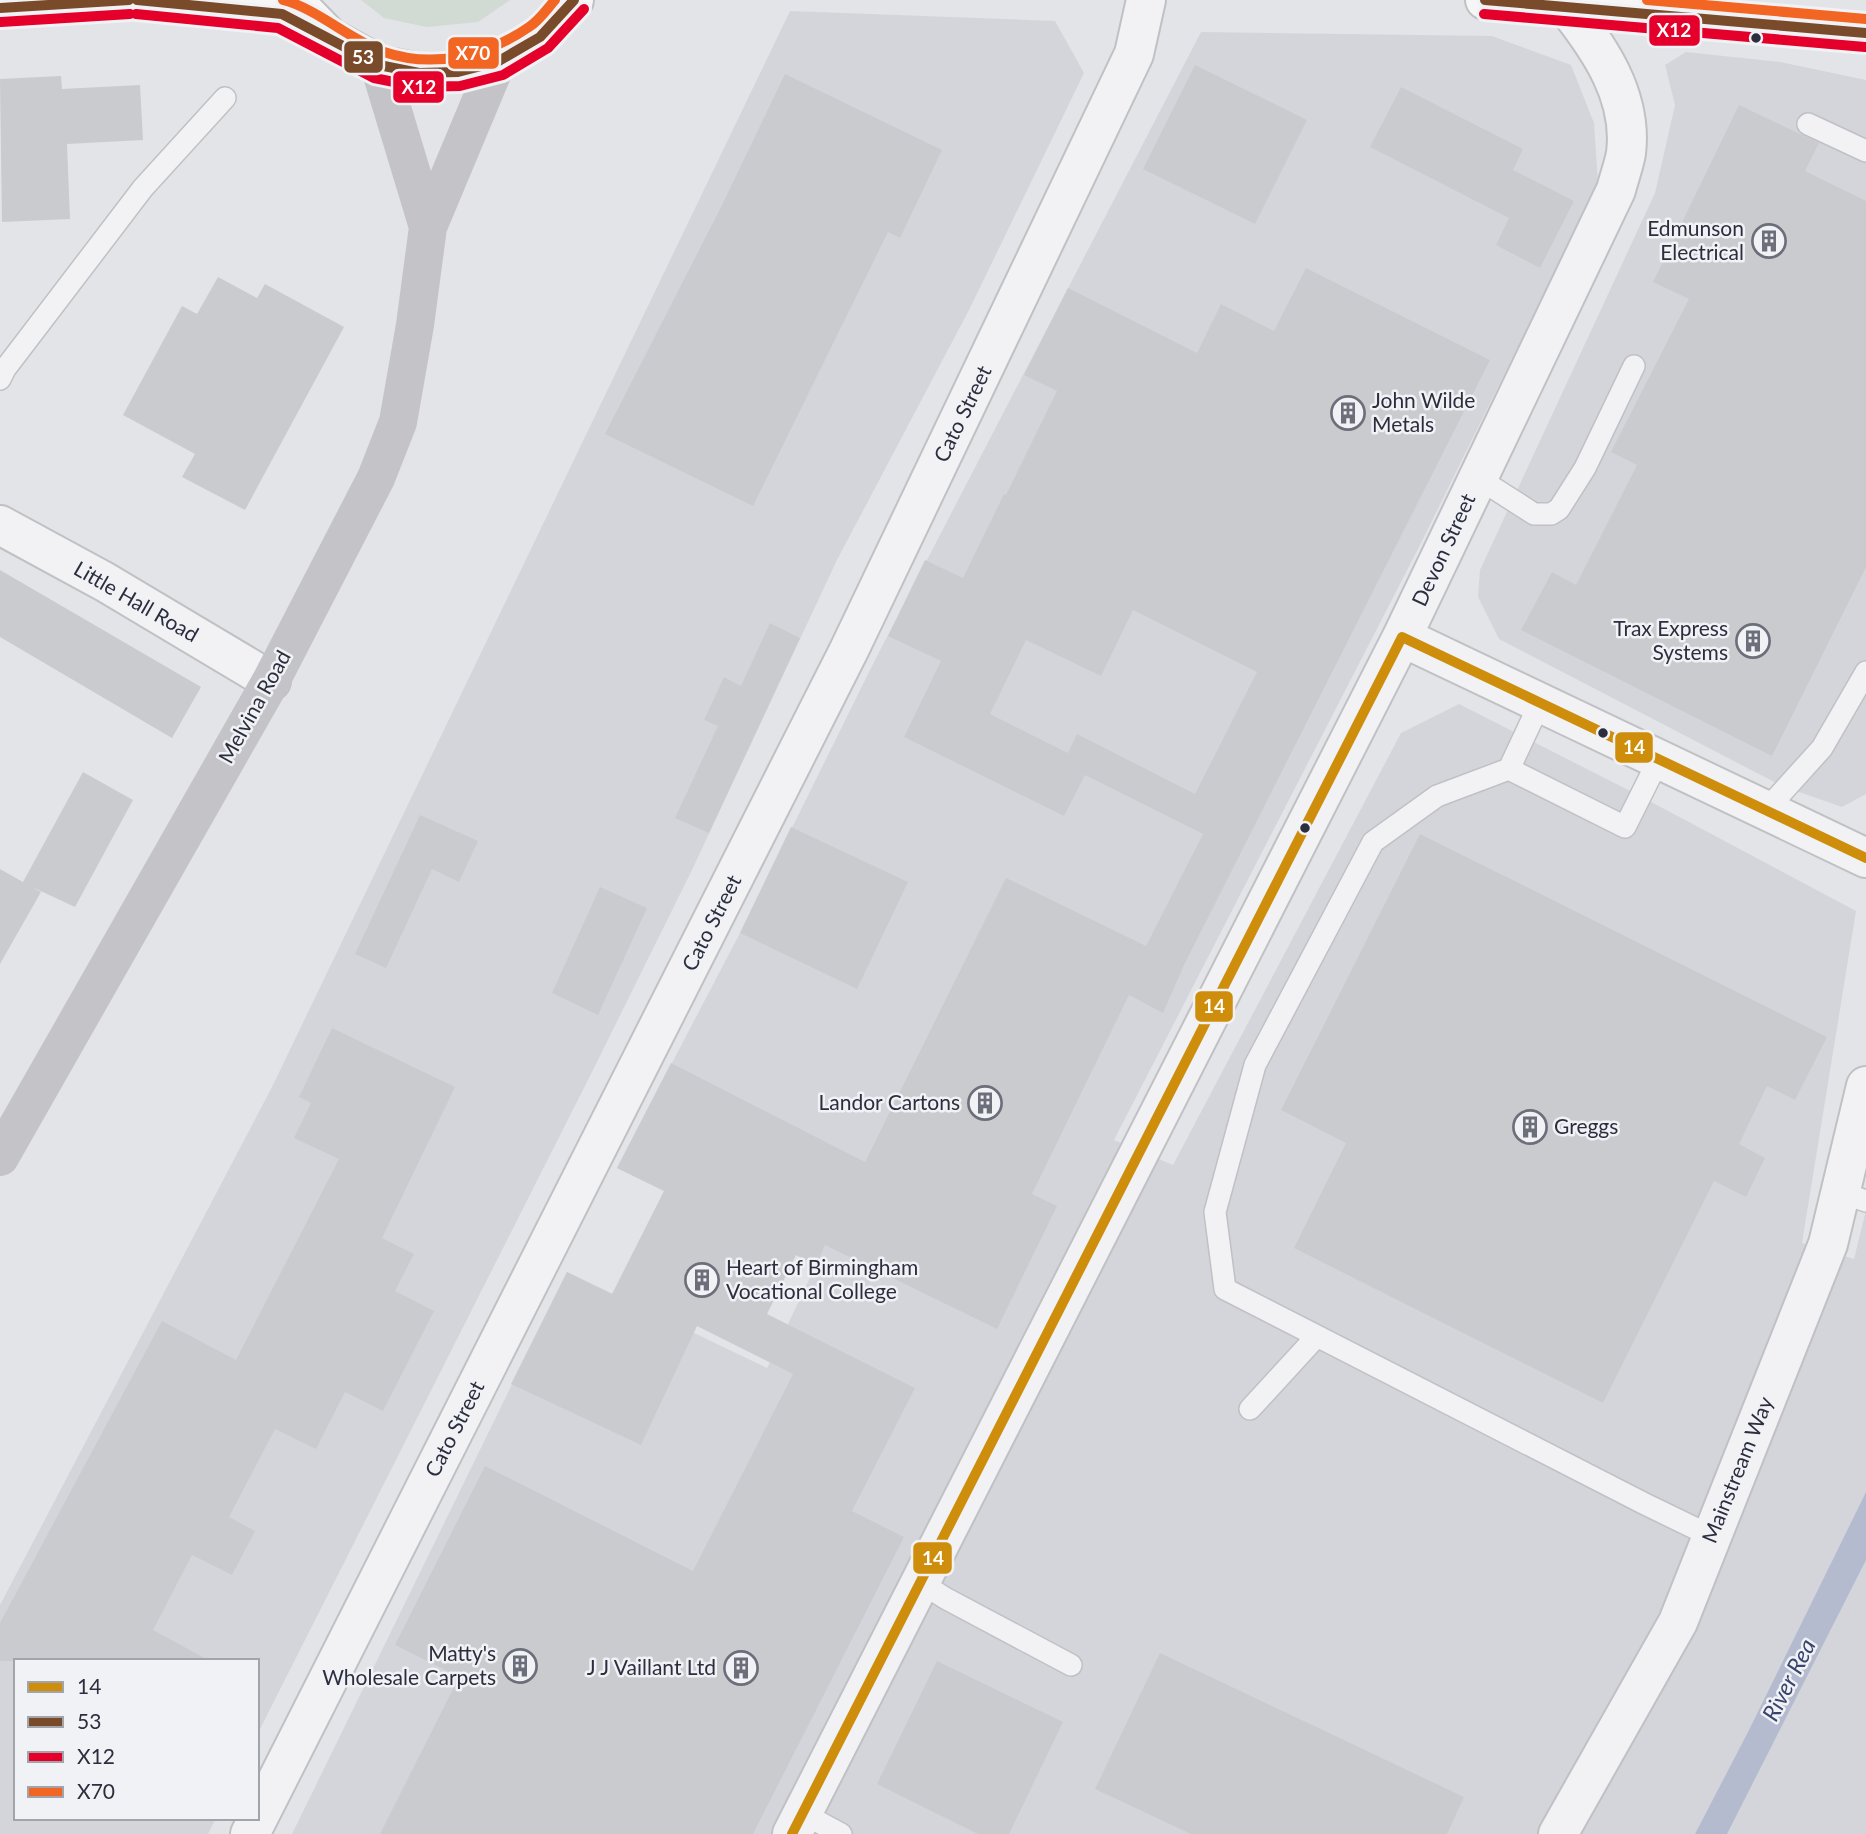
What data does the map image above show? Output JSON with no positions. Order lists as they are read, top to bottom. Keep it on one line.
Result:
{"streets":{"main road":["Melvina Road"],"street":["Cato Street","Devon Street","Little Hall Road","Mainstream Way"]},"crossings":[["Little Hall Road","Melvina Road"]],"water":["River Rea"],"places":{"building":["Edmunson Electrical","John Wilde Metals","Trax Express Systems","Landor Cartons","Greggs","Heart of Birmingham Vocational College","Matty's Wholesale Carpets","J J Vaillant Ltd"]},"lines":["transit line 53","transit line X70","transit line X12","transit line 14"],"legend":["14","53","X12","X70"]}
